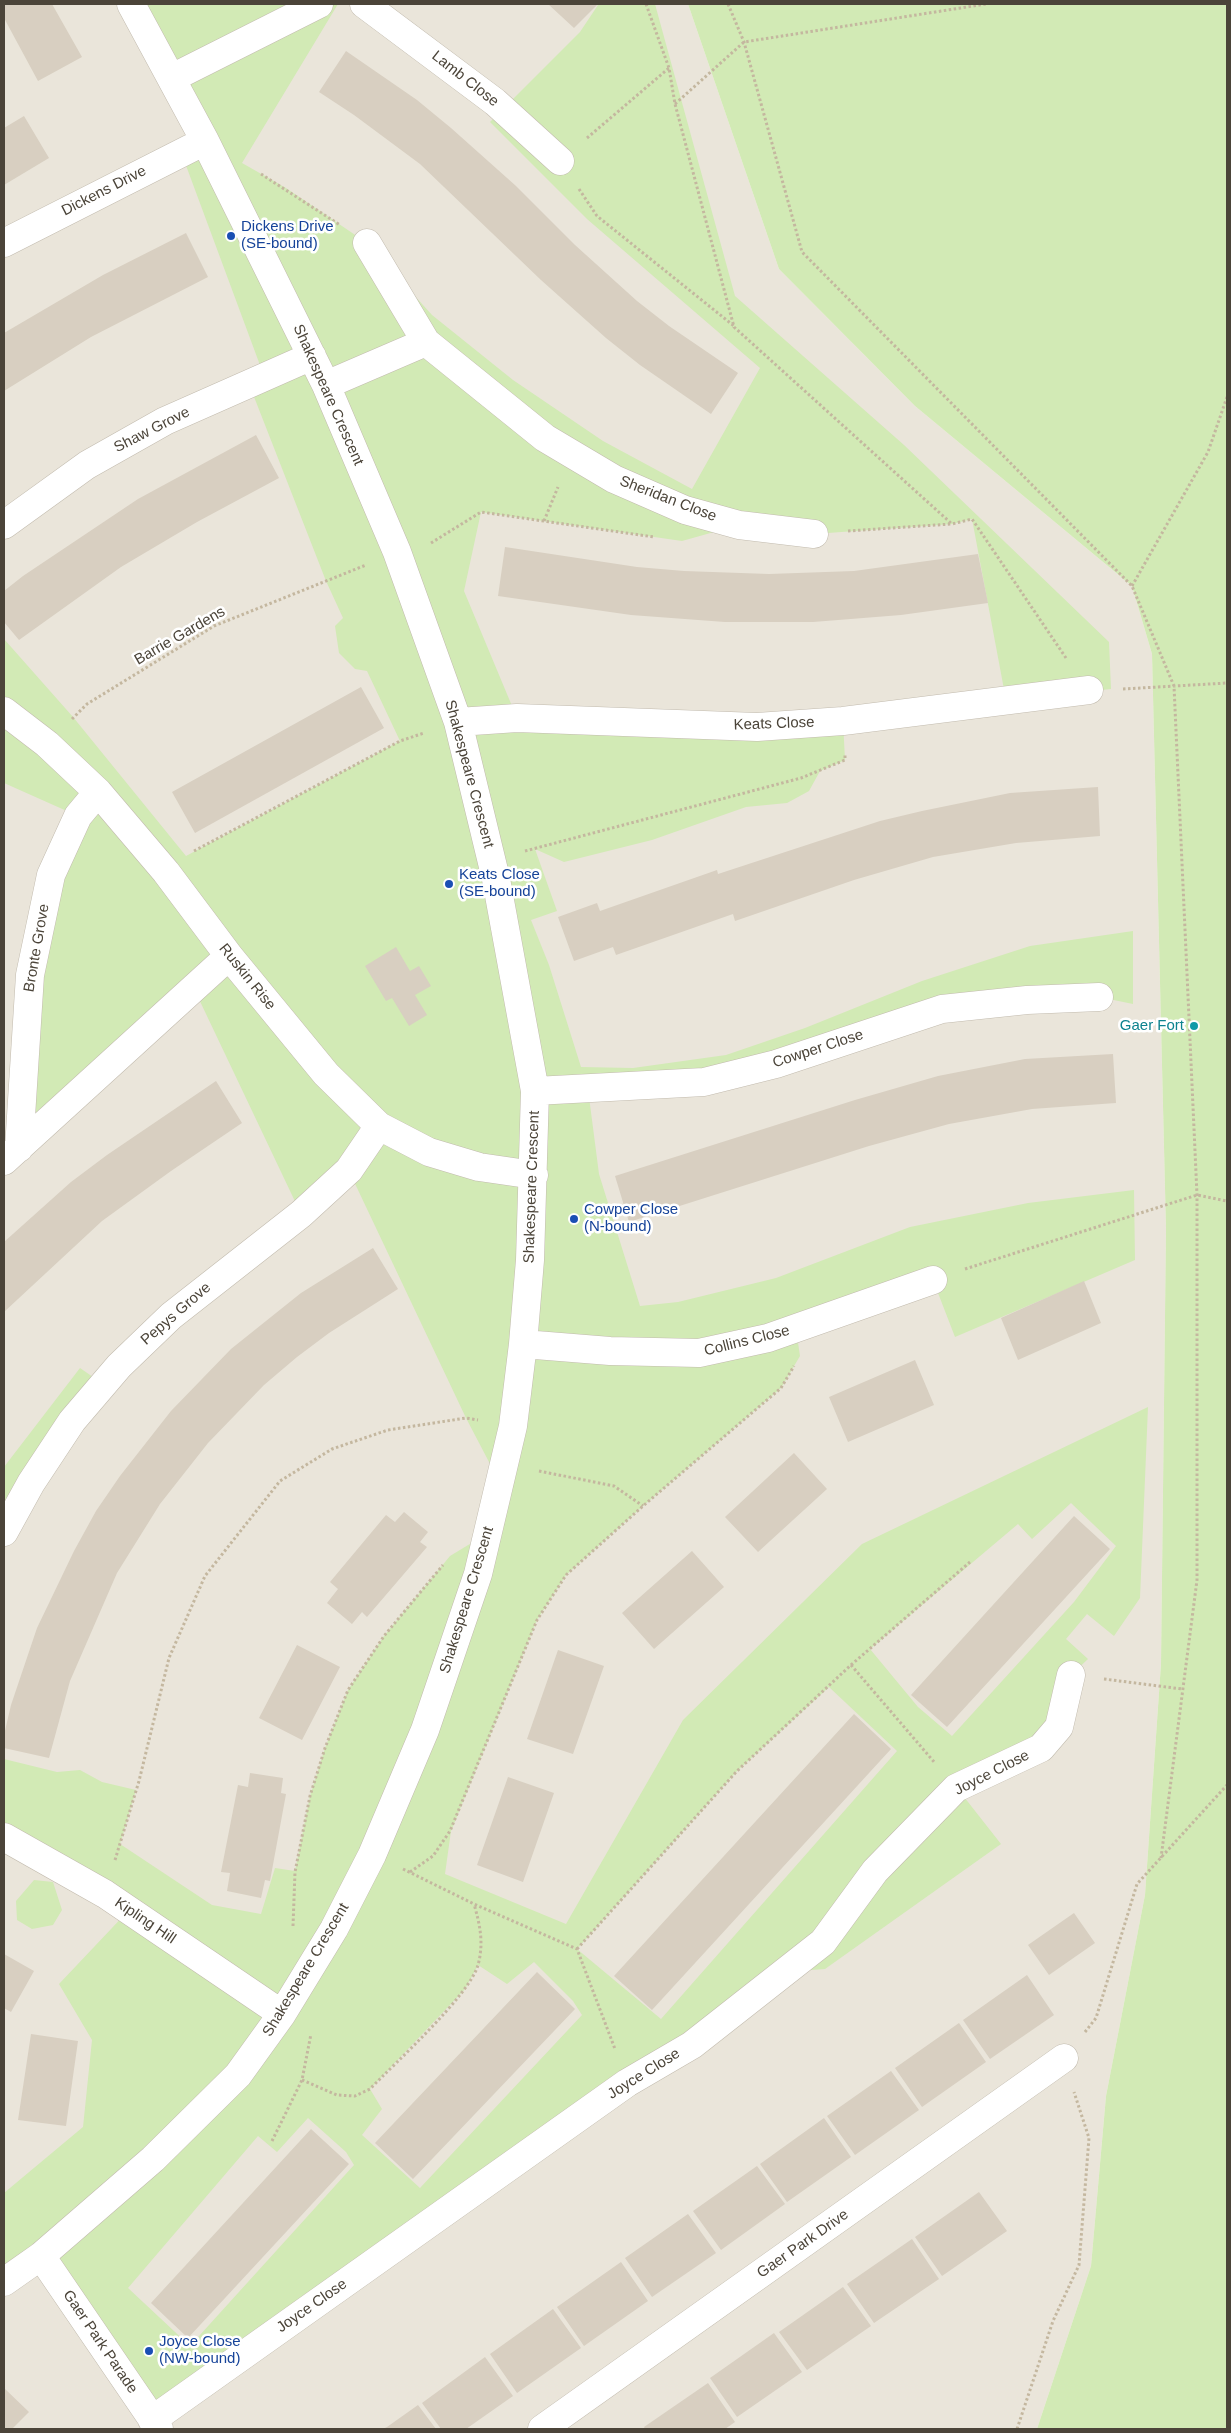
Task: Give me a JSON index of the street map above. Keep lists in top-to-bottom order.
{
  "streets": {
    "street": [
      "Lamb Close",
      "Dickens Drive",
      "Shakespeare Crescent",
      "Shaw Grove",
      "Sheridan Close",
      "Keats Close",
      "Bronte Grove",
      "Ruskin Rise",
      "Cowper Close",
      "Pepys Grove",
      "Collins Close",
      "Joyce Close",
      "Kipling Hill",
      "Gaer Park Drive",
      "Gaer Park Parade"
    ],
    "path": ["Barrie Gardens"]
  },
  "crossings": [
    ["Dickens Drive", "Shakespeare Crescent"],
    ["Shakespeare Crescent", "Shaw Grove"],
    ["Shakespeare Crescent", "Barrie Gardens"],
    ["Shakespeare Crescent", "Keats Close"],
    ["Shakespeare Crescent", "Ruskin Rise"],
    ["Shakespeare Crescent", "Cowper Close"],
    ["Shakespeare Crescent", "Collins Close"],
    ["Shakespeare Crescent", "Kipling Hill"],
    ["Shakespeare Crescent", "Gaer Park Parade"],
    ["Barrie Gardens", "Ruskin Rise"],
    ["Bronte Grove", "Ruskin Rise"],
    ["Ruskin Rise", "Pepys Grove"],
    ["Joyce Close", "Gaer Park Parade"]
  ],
  "places": [
    "Dickens Drive (SE-bound)",
    "Keats Close (SE-bound)",
    "Gaer Fort",
    "Cowper Close (N-bound)",
    "Joyce Close (NW-bound)"
  ]
}
